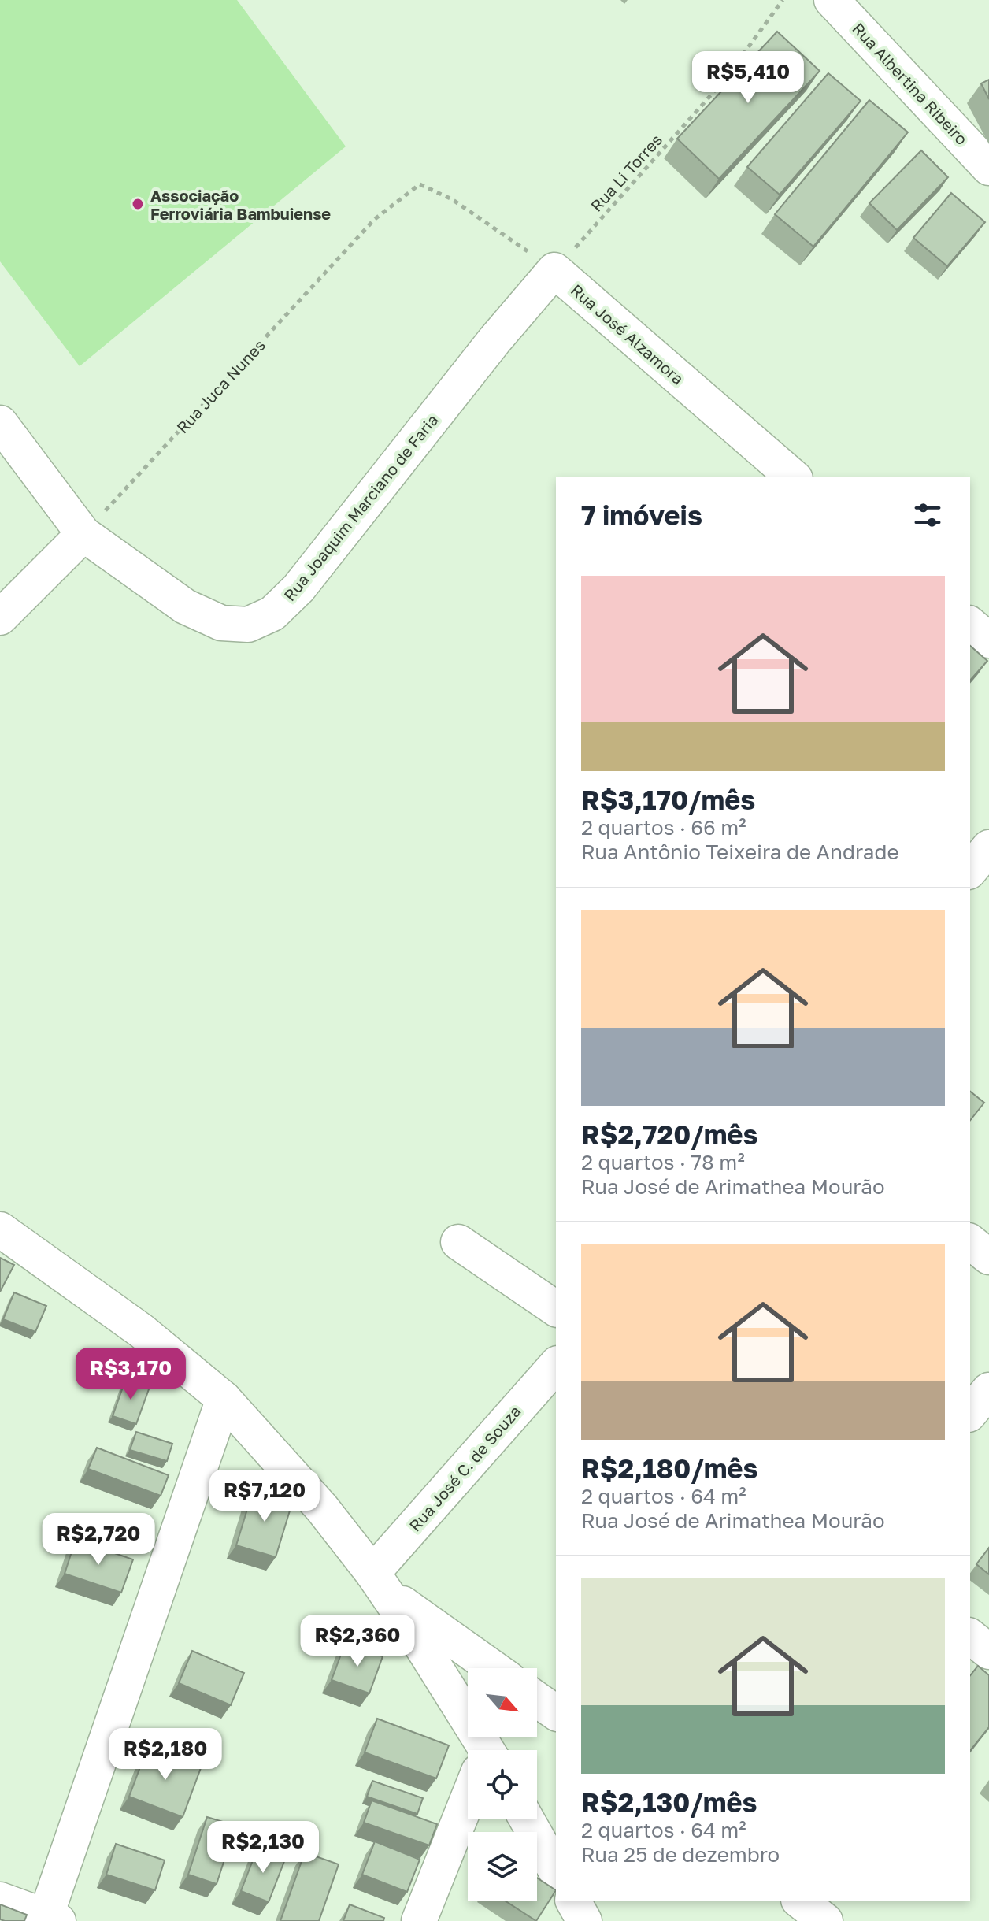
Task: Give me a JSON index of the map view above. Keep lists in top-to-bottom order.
{
  "streets": {
    "street": [
      "Rua Albertina Ribeiro",
      "Rua José Alzamora",
      "Rua Joaquim Marciano de Faria",
      "Rua José C. de Souza"
    ],
    "path": ["Rua Li Torres", "Rua Juca Nunes"]
  },
  "crossings": [
    ["Rua Li Torres", "Rua José Alzamora"],
    ["Rua Li Torres", "Rua Juca Nunes"],
    ["Rua Li Torres", "Rua Joaquim Marciano de Faria"],
    ["Rua José Alzamora", "Rua Juca Nunes"],
    ["Rua José Alzamora", "Rua Joaquim Marciano de Faria"],
    ["Rua Juca Nunes", "Rua Joaquim Marciano de Faria"]
  ],
  "places": ["Associação Ferroviária Bambuiense"],
  "north": "bottom right",
  "page": {
    "price": [
      "R$5,410",
      "R$3,170",
      "R$7,120",
      "R$2,720",
      "R$2,360",
      "R$2,180",
      "R$2,130"
    ],
    "heading": "7 imóveis",
    "list": [
      {
        "name": "R$3,170/mês",
        "note": "2 quartos · 66 m² · Rua Antônio Teixeira de Andrade"
      },
      {
        "name": "R$2,720/mês",
        "note": "2 quartos · 78 m² · Rua José de Arimathea Mourão"
      },
      {
        "name": "R$2,180/mês",
        "note": "2 quartos · 64 m² · Rua José de Arimathea Mourão"
      },
      {
        "name": "R$2,130/mês",
        "note": "2 quartos · 64 m² · Rua 25 de dezembro"
      }
    ]
  }
}
